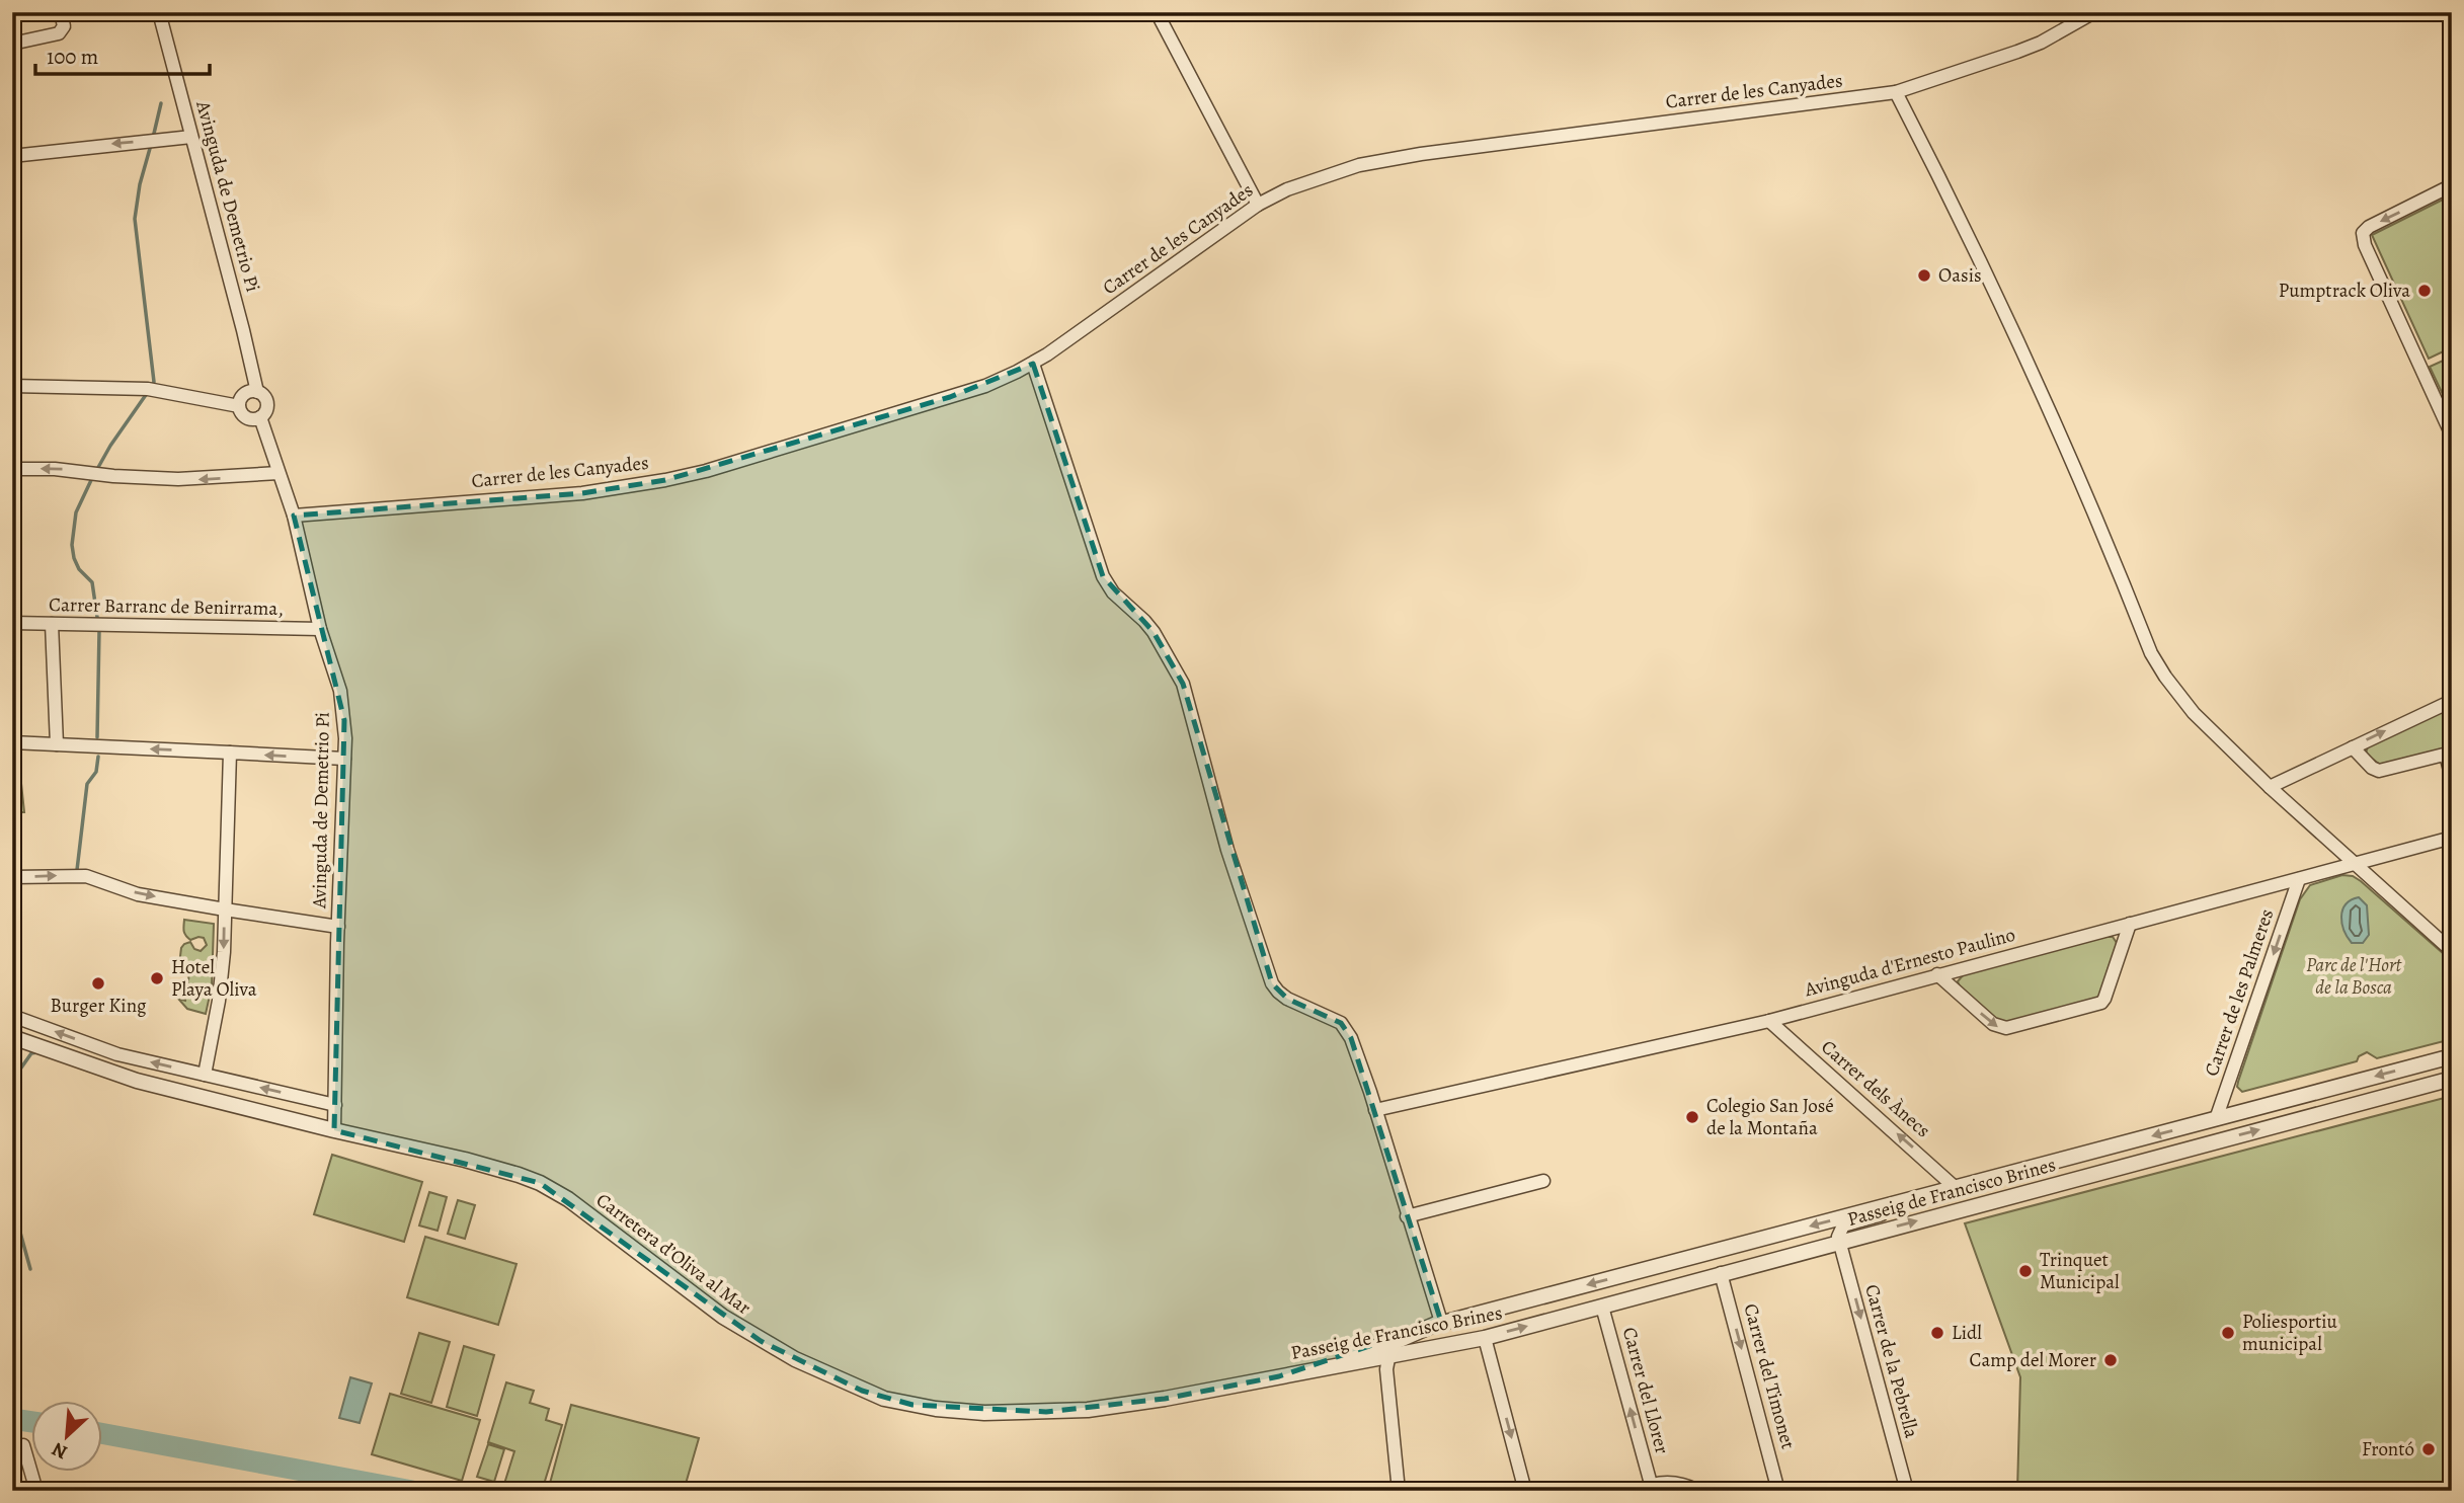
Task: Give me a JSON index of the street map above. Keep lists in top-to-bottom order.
{
  "streets": {
    "street": [
      "Carrer de les Canyades",
      "Avinguda de Demetrio Pi",
      "Carrer Barranc de Benirrama,",
      "Avinguda d'Ernesto Paulino",
      "Carrer de les Palmeres",
      "Carrer dels Ànecs",
      "Passeig de Francisco Brines",
      "Carretera d’Oliva al Mar",
      "Carrer de la Pebrella",
      "Carrer del Timonet",
      "Carrer del Llorer"
    ]
  },
  "crossings": [
    ["Carrer de les Canyades", "Avinguda de Demetrio Pi"],
    ["Avinguda de Demetrio Pi", "Carrer Barranc de Benirrama,"],
    ["Avinguda de Demetrio Pi", "Carretera d’Oliva al Mar"],
    ["Avinguda d'Ernesto Paulino", "Carrer de les Palmeres"],
    ["Avinguda d'Ernesto Paulino", "Carrer dels Ànecs"],
    ["Carrer de les Palmeres", "Passeig de Francisco Brines"],
    ["Carrer dels Ànecs", "Passeig de Francisco Brines"],
    ["Passeig de Francisco Brines", "Carretera d’Oliva al Mar"],
    ["Passeig de Francisco Brines", "Carrer de la Pebrella"],
    ["Passeig de Francisco Brines", "Carrer del Timonet"],
    ["Passeig de Francisco Brines", "Carrer del Llorer"]
  ],
  "one_way": [
    "Carrer de les Palmeres",
    "Carrer dels Ànecs",
    "Carrer de la Pebrella",
    "Carrer del Timonet",
    "Carrer del Llorer"
  ],
  "parks": ["Parc de l'Hort de la Bosca"],
  "places": [
    "Oasis",
    "Pumptrack Oliva",
    "Hotel Playa Oliva",
    "Burger King",
    "Colegio San José de la Montaña",
    "Trinquet Municipal",
    "Lidl",
    "Poliesportiu municipal",
    "Camp del Morer",
    "Frontó"
  ],
  "scale_bar": "100 m",
  "north": "bottom left"
}
